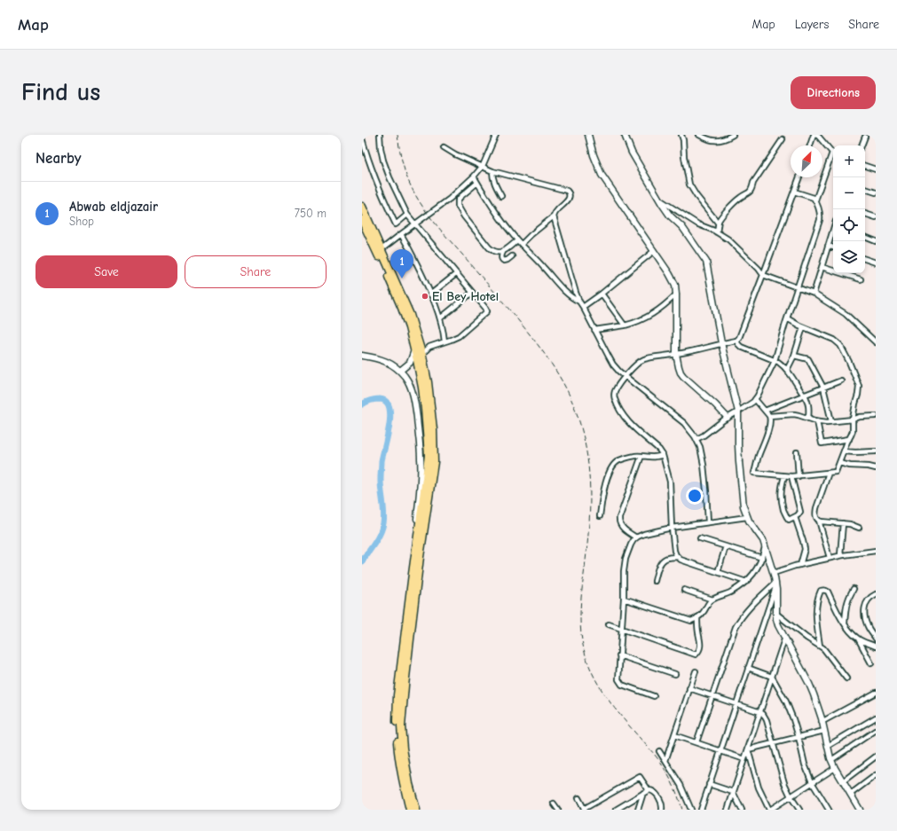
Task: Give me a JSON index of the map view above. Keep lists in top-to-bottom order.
{
  "places": ["El Bey Hotel"],
  "north": "top right",
  "page": {
    "header": "Map",
    "nav": ["Map", "Layers", "Share"],
    "buttons": [
      "Directions",
      ["Save", "Share"]
    ],
    "title": "Find us",
    "heading": "Nearby",
    "map_buttons": ["+", "−"],
    "list": [
      {
        "mark": "1",
        "name": "Abwab eldjazair",
        "note": "Shop",
        "value": "750 m"
      }
    ],
    "pins": "1"
  }
}
